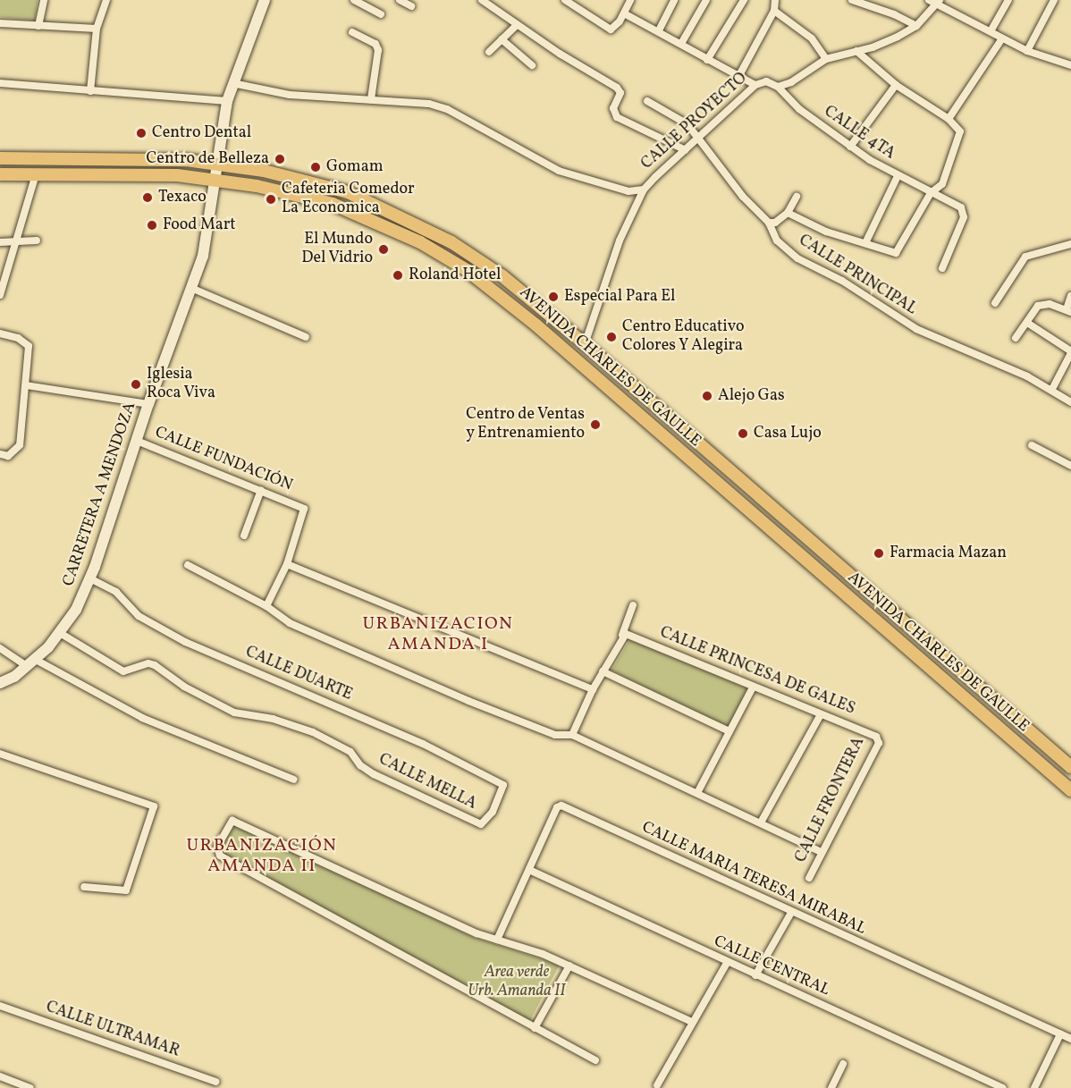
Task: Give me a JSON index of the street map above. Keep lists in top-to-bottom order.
{
  "streets": {
    "main road": ["AVENIDA CHARLES DE GAULLE"],
    "street": [
      "CALLE PROYECTO",
      "CALLE 4TA",
      "CALLE PRINCIPAL",
      "CALLE FUNDACIÓN",
      "CARRETERA A MENDOZA",
      "CALLE PRINCESA DE GALES",
      "CALLE DUARTE",
      "CALLE MELLA",
      "CALLE FRONTERA",
      "CALLE MARIA TERESA MIRABAL",
      "CALLE CENTRAL",
      "CALLE ULTRAMAR"
    ]
  },
  "crossings": [
    ["CALLE PROYECTO", "CALLE 4TA"],
    ["CALLE PROYECTO", "CALLE PRINCIPAL"],
    ["CALLE PROYECTO", "AVENIDA CHARLES DE GAULLE"],
    ["AVENIDA CHARLES DE GAULLE", "CARRETERA A MENDOZA"],
    ["CALLE FUNDACIÓN", "CARRETERA A MENDOZA"],
    ["CARRETERA A MENDOZA", "CALLE DUARTE"],
    ["CARRETERA A MENDOZA", "CALLE MELLA"],
    ["CALLE PRINCESA DE GALES", "CALLE FRONTERA"],
    ["CALLE DUARTE", "CALLE MELLA"],
    ["CALLE MARIA TERESA MIRABAL", "CALLE CENTRAL"]
  ],
  "districts": ["URBANIZACION AMANDA I", "URBANIZACIÓN AMANDA II"],
  "parks": ["Area verde Urb. Amanda II"],
  "places": [
    "Centro Dental",
    "Centro de Belleza",
    "Gomam",
    "Texaco",
    "Cafeteria Comedor La Economica",
    "Food Mart",
    "El Mundo Del Vidrio",
    "Roland Hotel",
    "Especial Para El",
    "Centro Educativo Colores Y Alegira",
    "Iglesia Roca Viva",
    "Alejo Gas",
    "Centro de Ventas y Entrenamiento",
    "Casa Lujo",
    "Farmacia Mazan"
  ]
}
